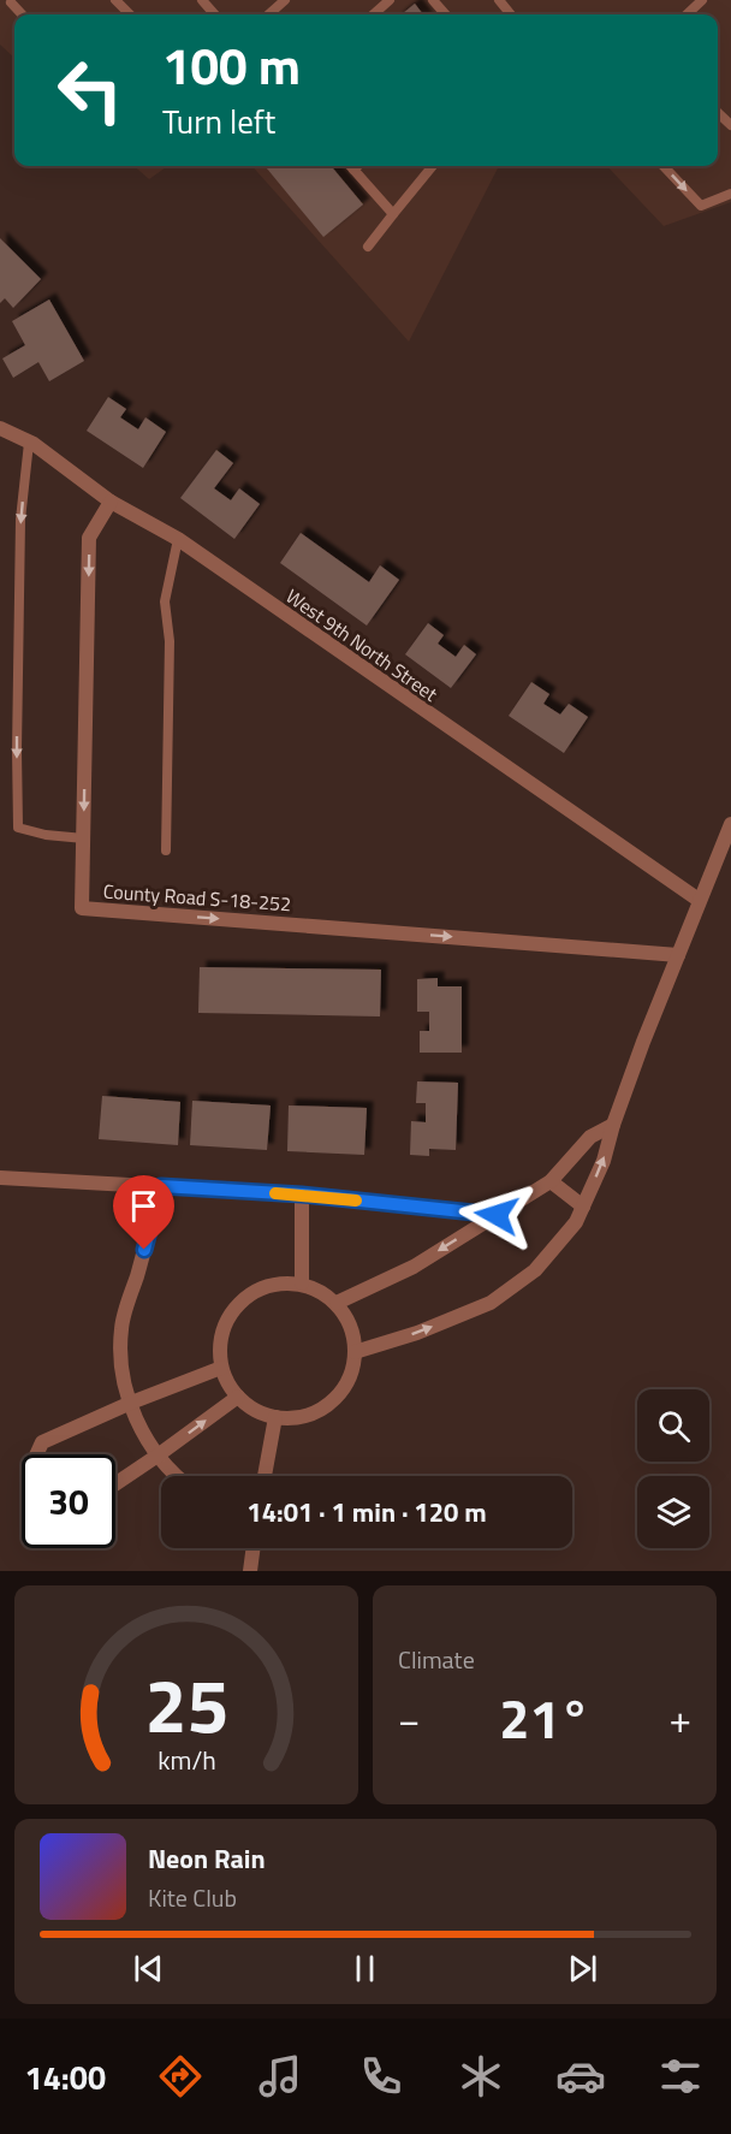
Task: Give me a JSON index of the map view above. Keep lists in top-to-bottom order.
{
  "streets": {
    "street": ["West 9th North Street", "County Road S-18-252"]
  },
  "crossings": [
    ["West 9th North Street", "County Road S-18-252"]
  ],
  "page": {
    "turn": ["100 m", "Turn left"],
    "limit": "30",
    "trip": "14:01 · 1 min · 120 m",
    "tile": "Climate",
    "heat": ["−", "21°", "+"],
    "song": ["Neon Rain", "Kite Club"],
    "tabs": "14:00",
    "gauge": ["25", "km/h"]
  }
}
